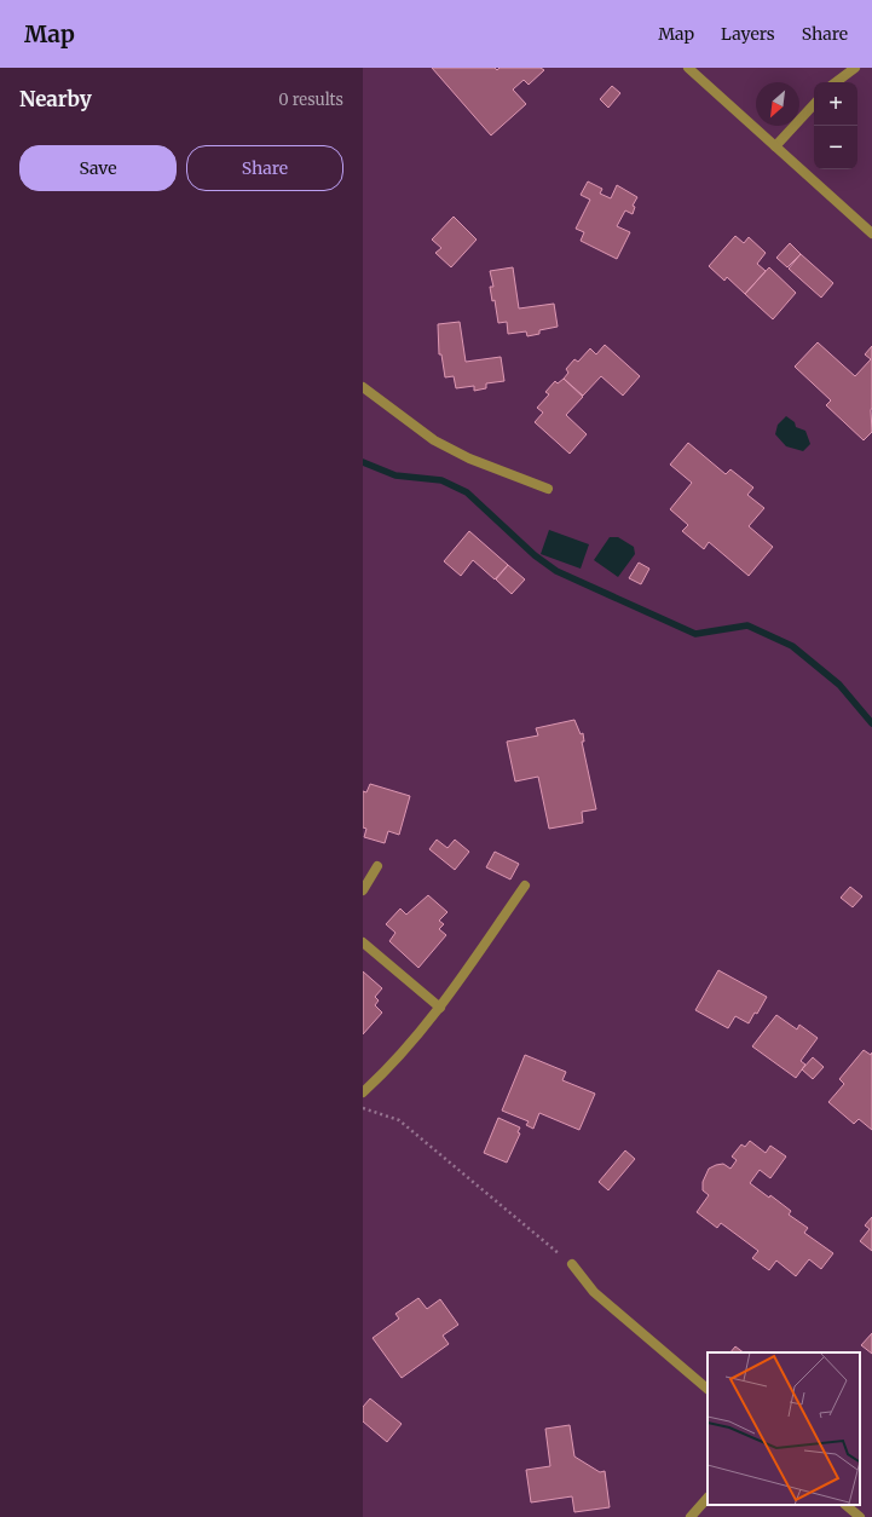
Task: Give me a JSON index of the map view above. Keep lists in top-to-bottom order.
{
  "north": "bottom left",
  "page": {
    "header": "Map",
    "nav": ["Map", "Layers", "Share"],
    "heading": ["Nearby", "0 results"],
    "map_buttons": ["+", "−"],
    "buttons": ["Save", "Share"]
  }
}
